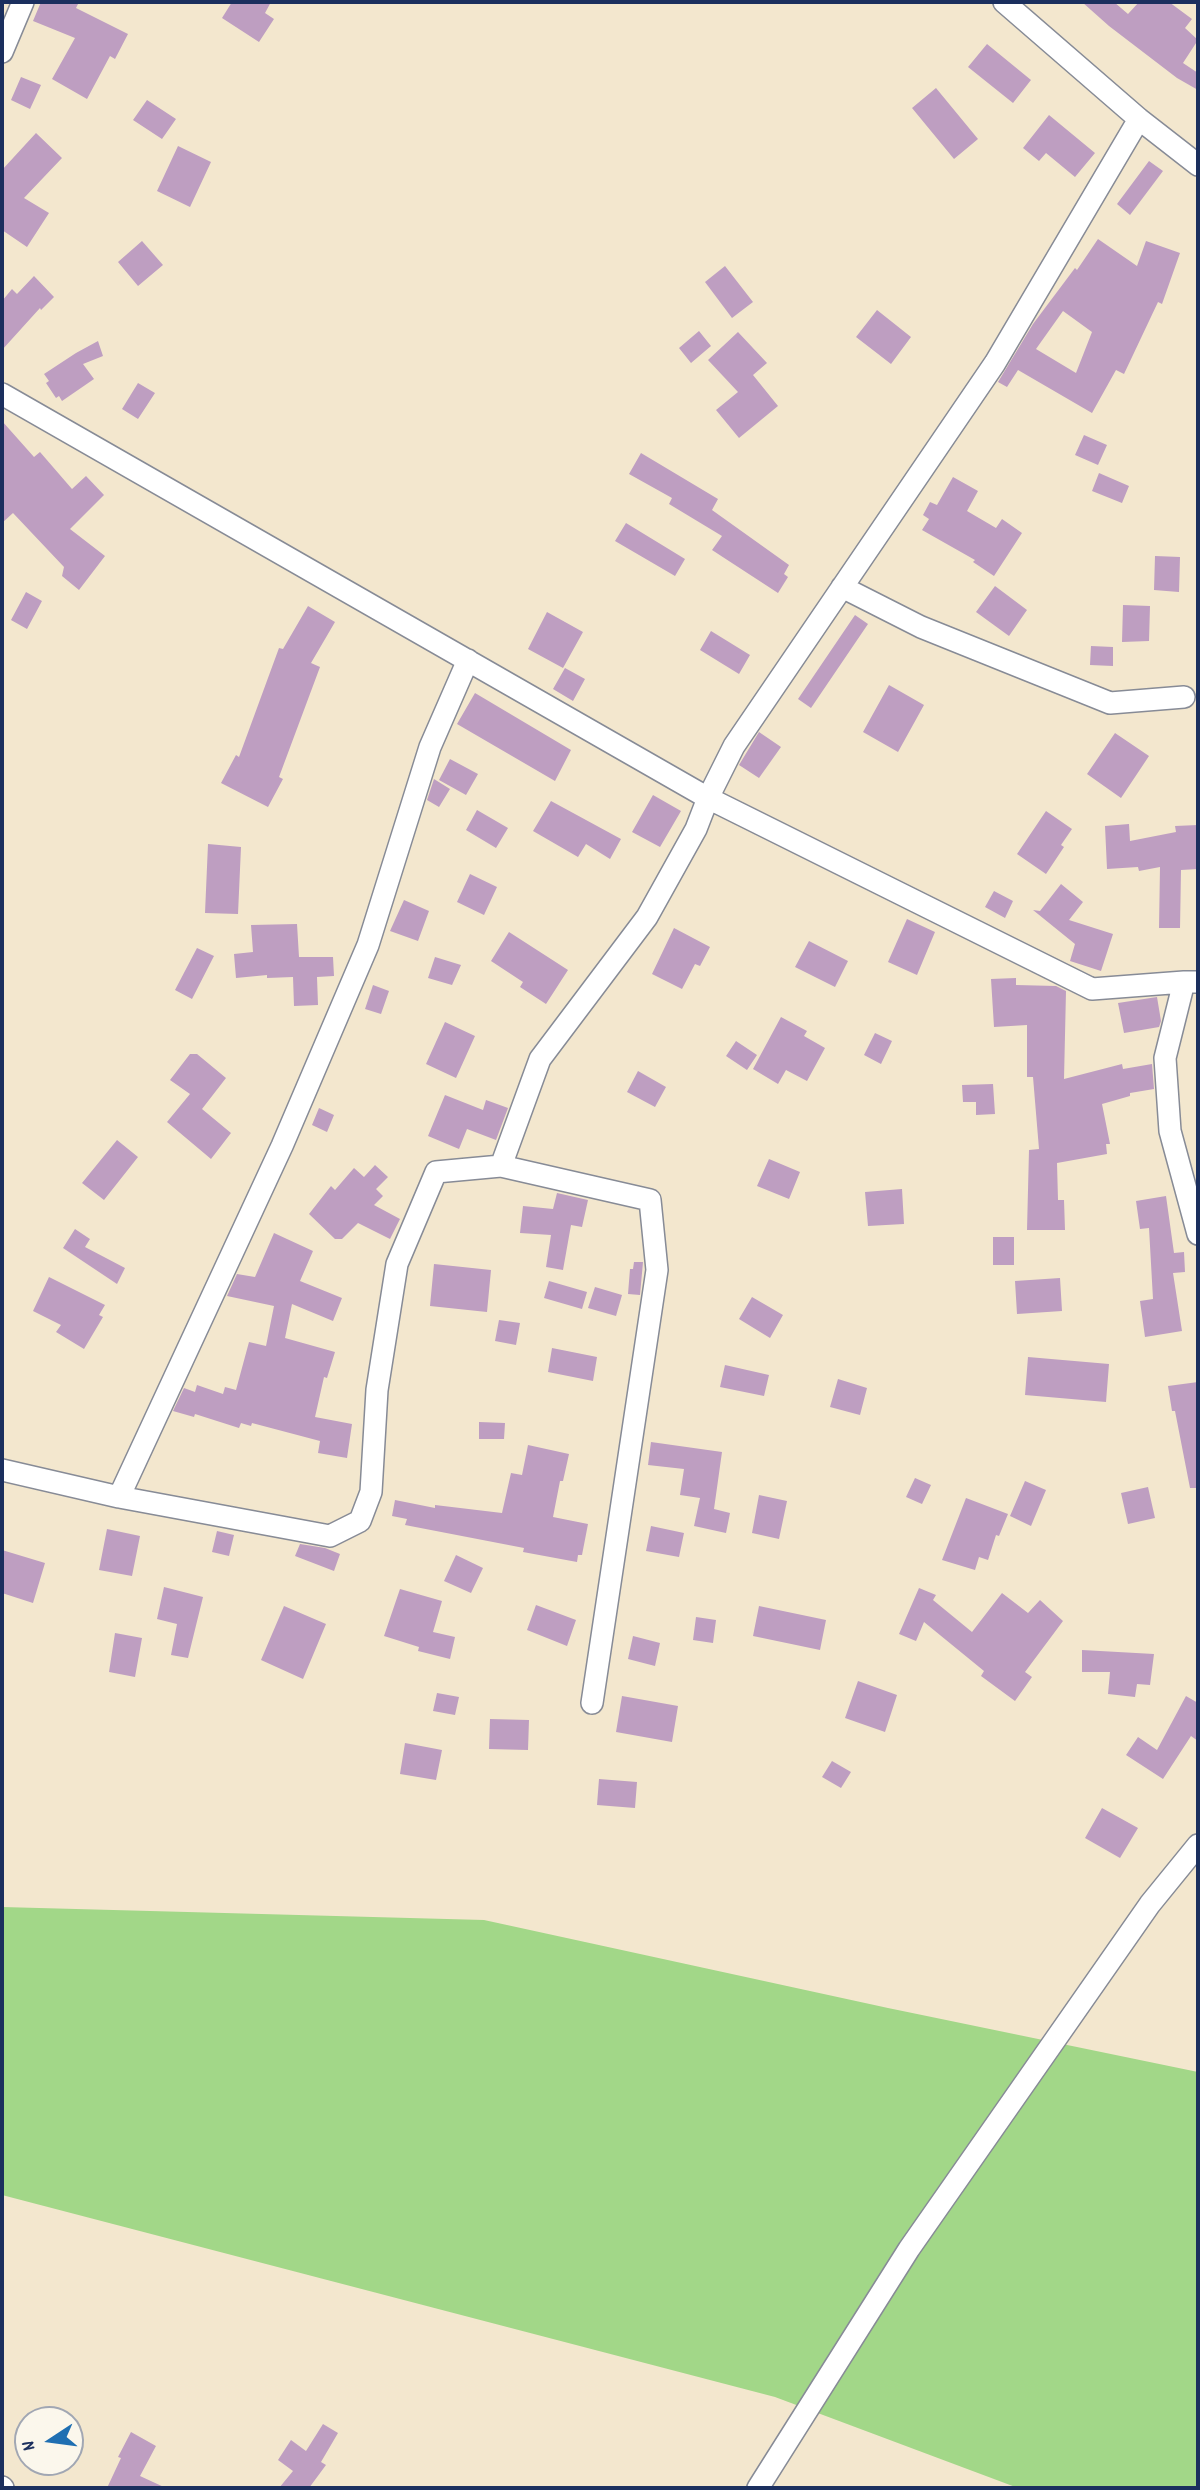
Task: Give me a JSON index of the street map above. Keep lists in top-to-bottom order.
{
  "north": "left"
}
